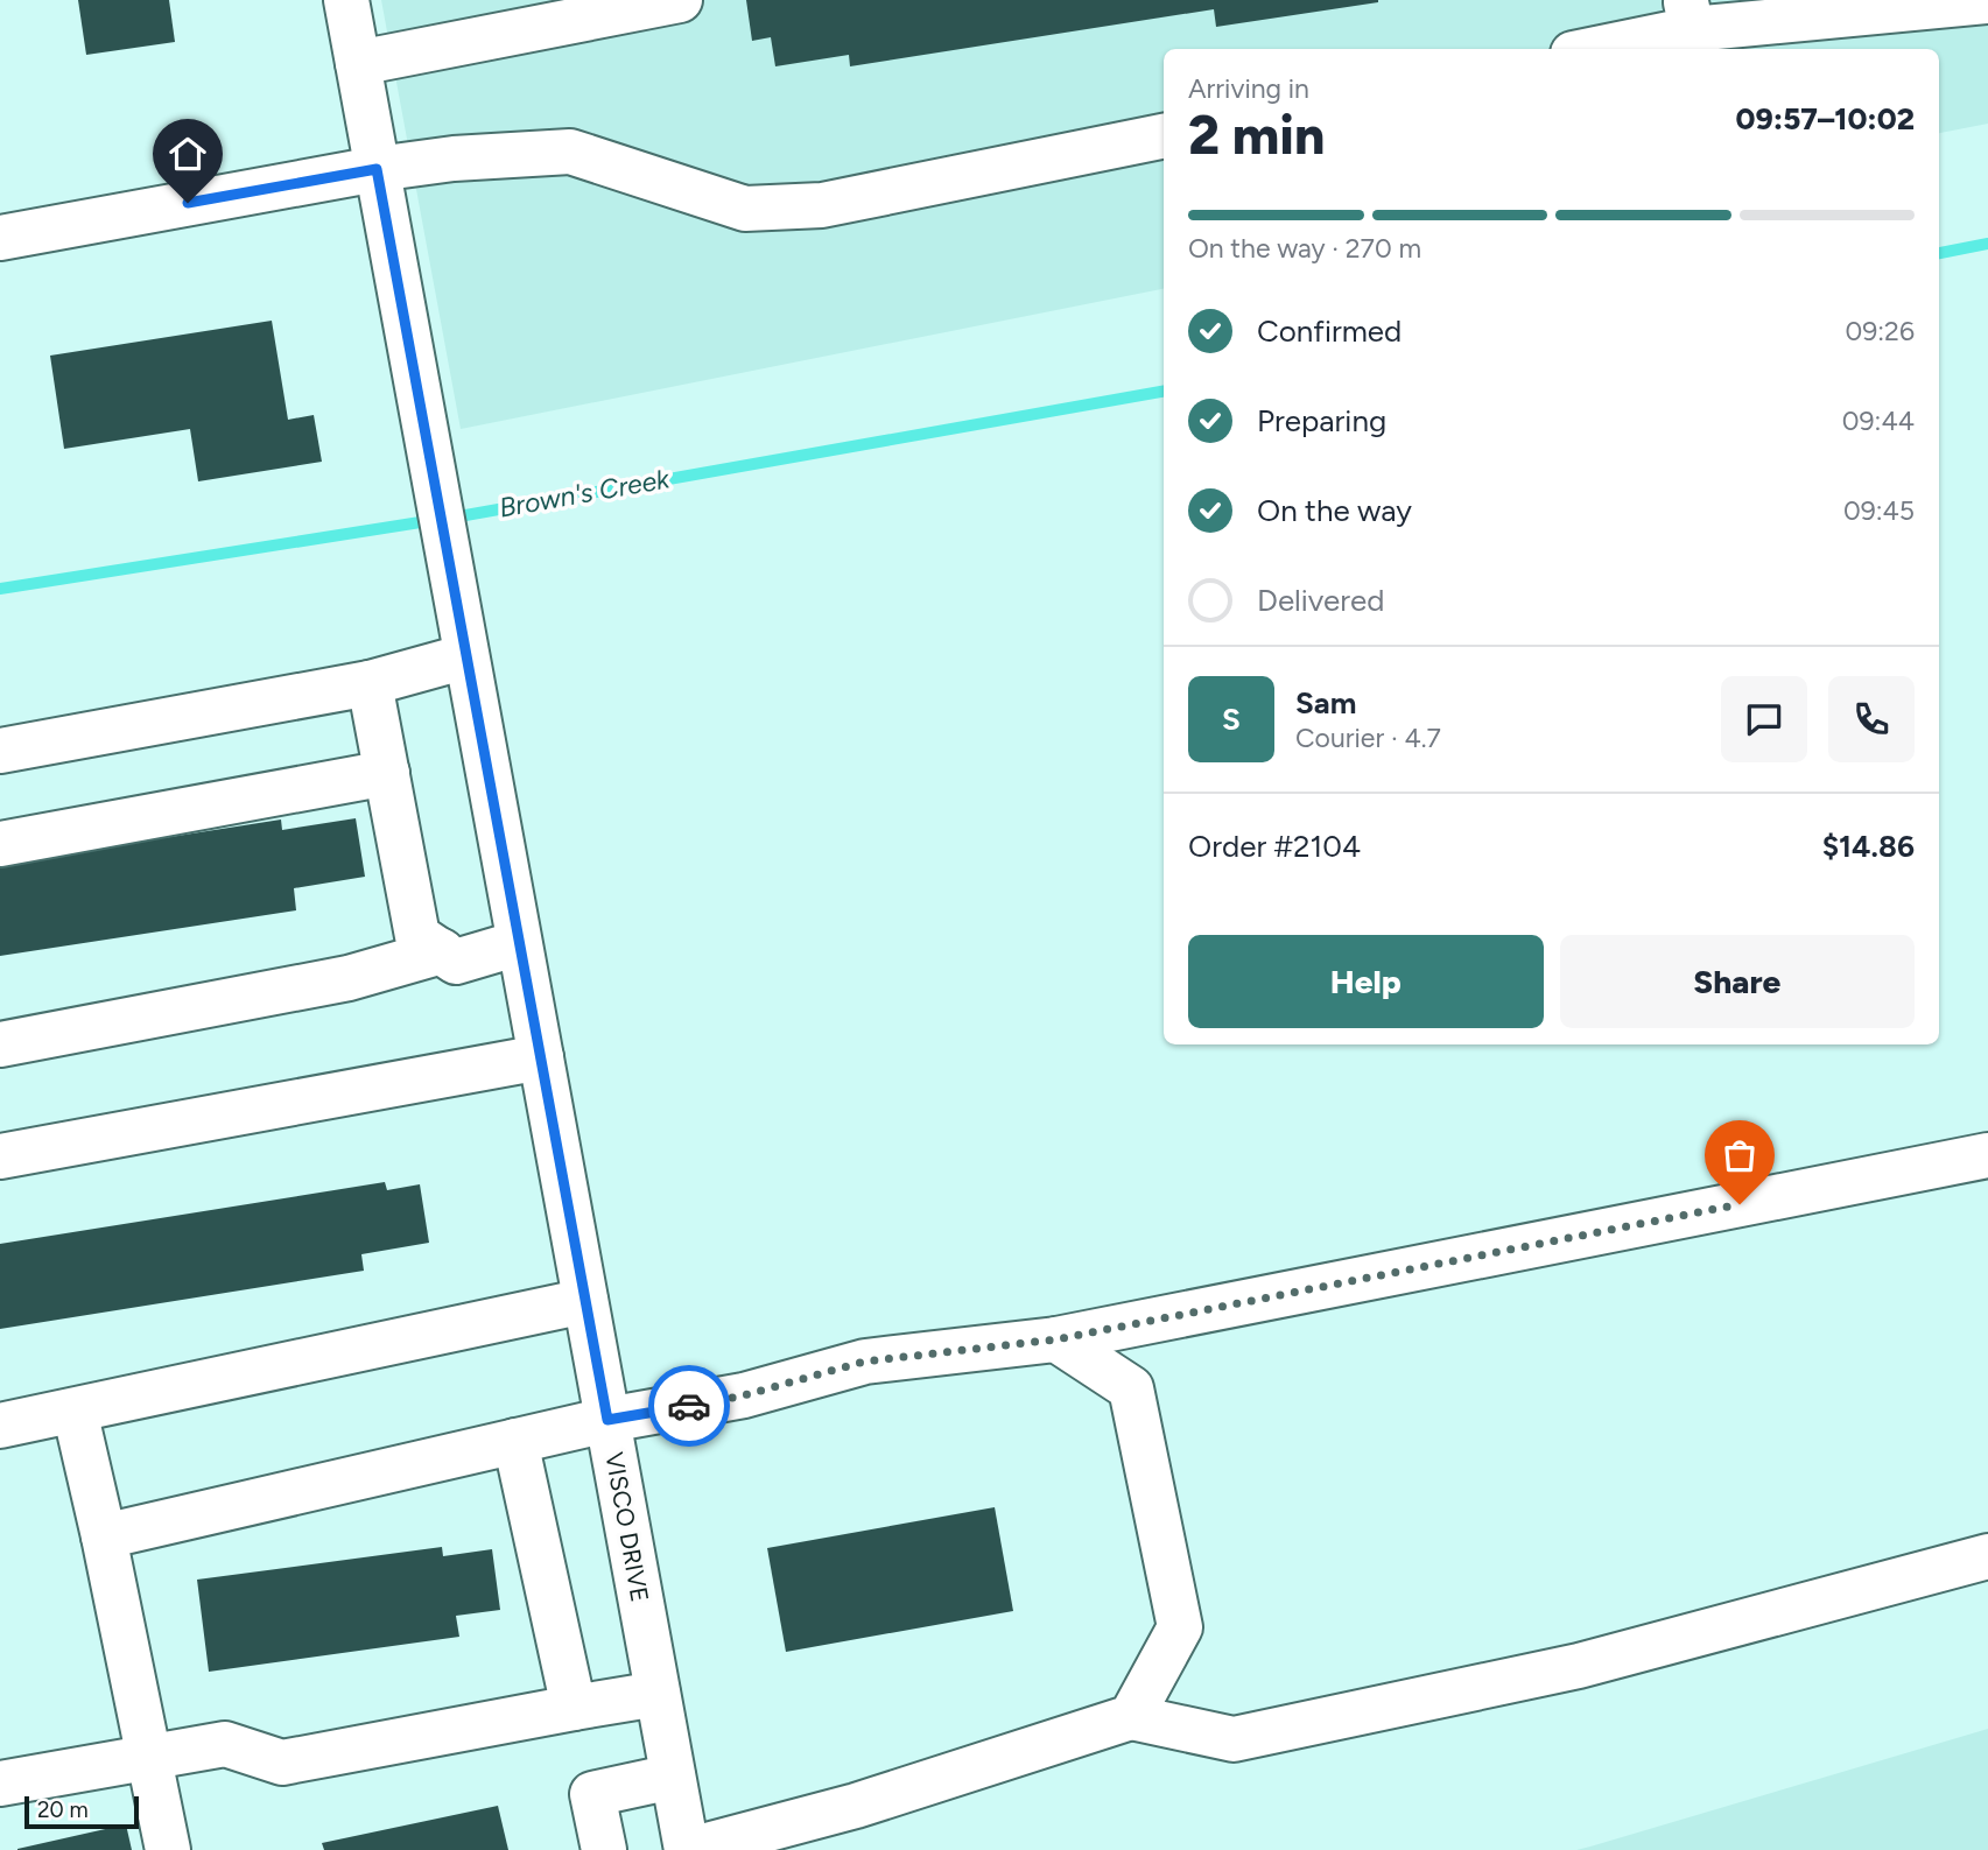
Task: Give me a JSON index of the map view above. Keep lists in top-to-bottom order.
{
  "streets": {
    "street": ["VISCO DRIVE"]
  },
  "water": ["Brown's Creek"],
  "scale_bar": "20 m",
  "page": {
    "heading": ["2 min", "Arriving in", "09:57–10:02"],
    "panel": [
      "Sam",
      "Courier · 4.7",
      "Order #2104",
      "$14.86"
    ],
    "bar": "On the way · 270 m",
    "list": [
      ["Confirmed", "09:26"],
      ["Preparing", "09:44"],
      ["On the way", "09:45"],
      "Delivered"
    ],
    "round": "S",
    "buttons": ["Help", "Share"],
    "scale": "20 m"
  }
}
